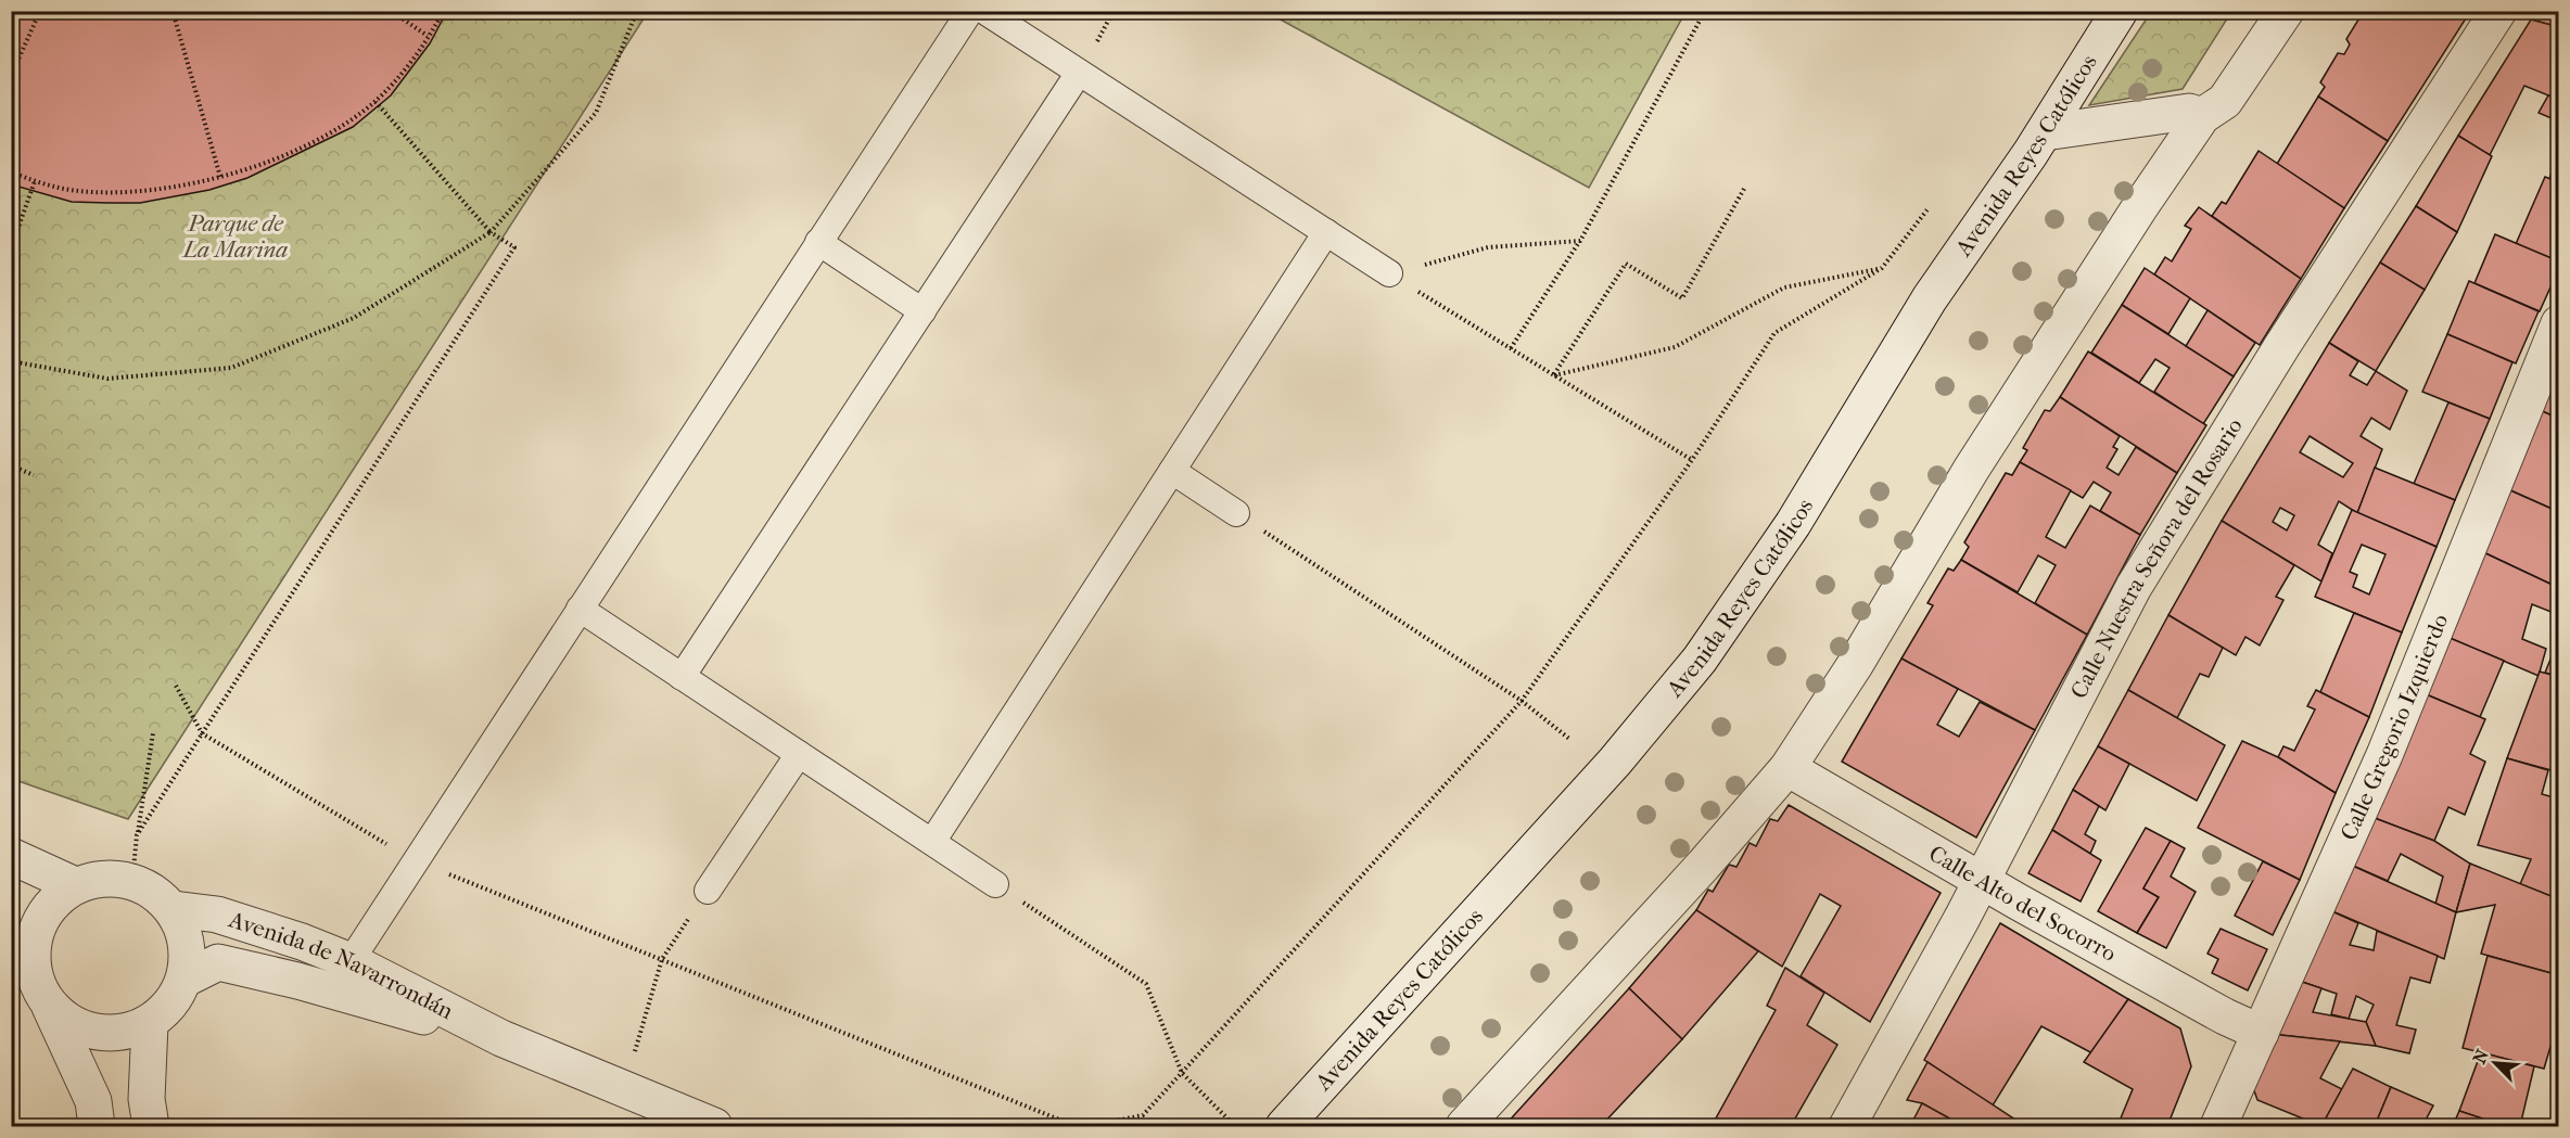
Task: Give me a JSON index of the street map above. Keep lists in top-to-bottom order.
{
  "streets": {
    "street": [
      "Avenida Reyes Católicos",
      "Calle Nuestra Señora del Rosario",
      "Calle Gregorio Izquierdo",
      "Calle Alto del Socorro",
      "Avenida de Navarrondán"
    ]
  },
  "crossings": [
    ["Calle Nuestra Señora del Rosario", "Calle Alto del Socorro"],
    ["Calle Gregorio Izquierdo", "Calle Alto del Socorro"]
  ],
  "parks": ["Parque de La Marina"],
  "north": "top left"
}
